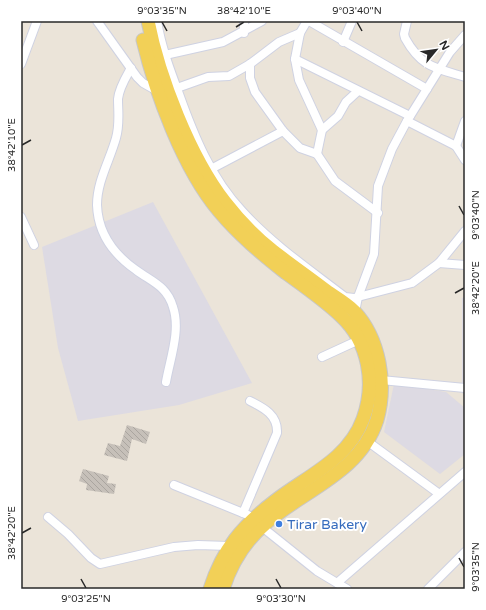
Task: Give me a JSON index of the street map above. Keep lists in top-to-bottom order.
{
  "places": ["Tirar Bakery"],
  "north": "top right",
  "coordinates": [
    "9°03'35\"N",
    "38°42'10\"E",
    "9°03'40\"N",
    "38°42'20\"E",
    "9°03'25\"N",
    "9°03'30\"N"
  ]
}
